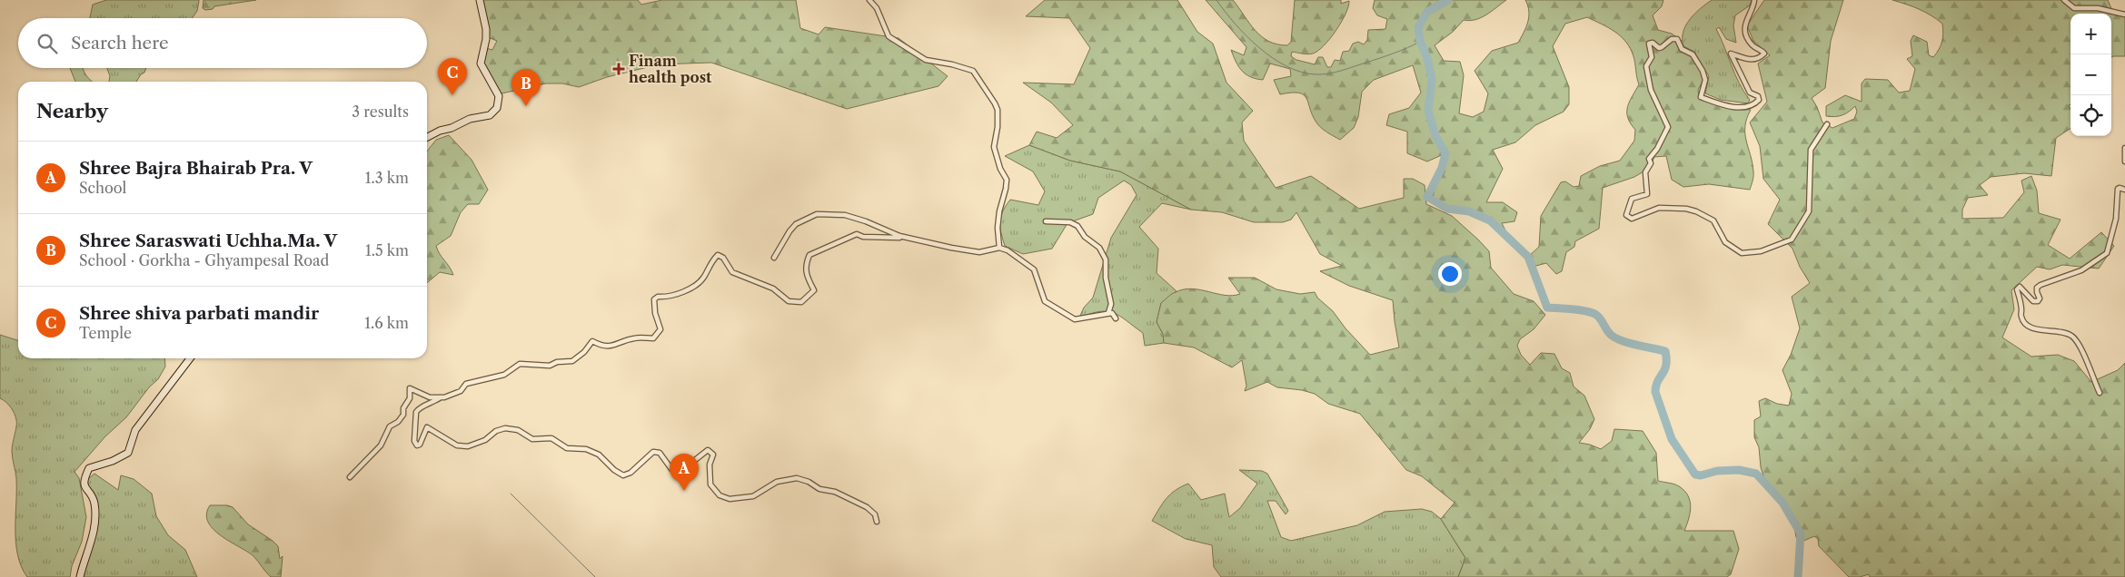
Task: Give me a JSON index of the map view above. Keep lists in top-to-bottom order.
{
  "places": {
    "health": ["Finam health post"]
  },
  "page": {
    "map_buttons": ["+", "−"],
    "search": "Search here",
    "pins": ["C", "B", "A"],
    "heading": ["Nearby", "3 results"],
    "list": [
      {
        "mark": "A",
        "name": "Shree Bajra Bhairab Pra. V",
        "note": "School",
        "value": "1.3 km"
      },
      {
        "mark": "B",
        "name": "Shree Saraswati Uchha.Ma. V",
        "note": "School · Gorkha - Ghyampesal Road",
        "value": "1.5 km"
      },
      {
        "mark": "C",
        "name": "Shree shiva parbati mandir",
        "note": "Temple",
        "value": "1.6 km"
      }
    ]
  }
}
